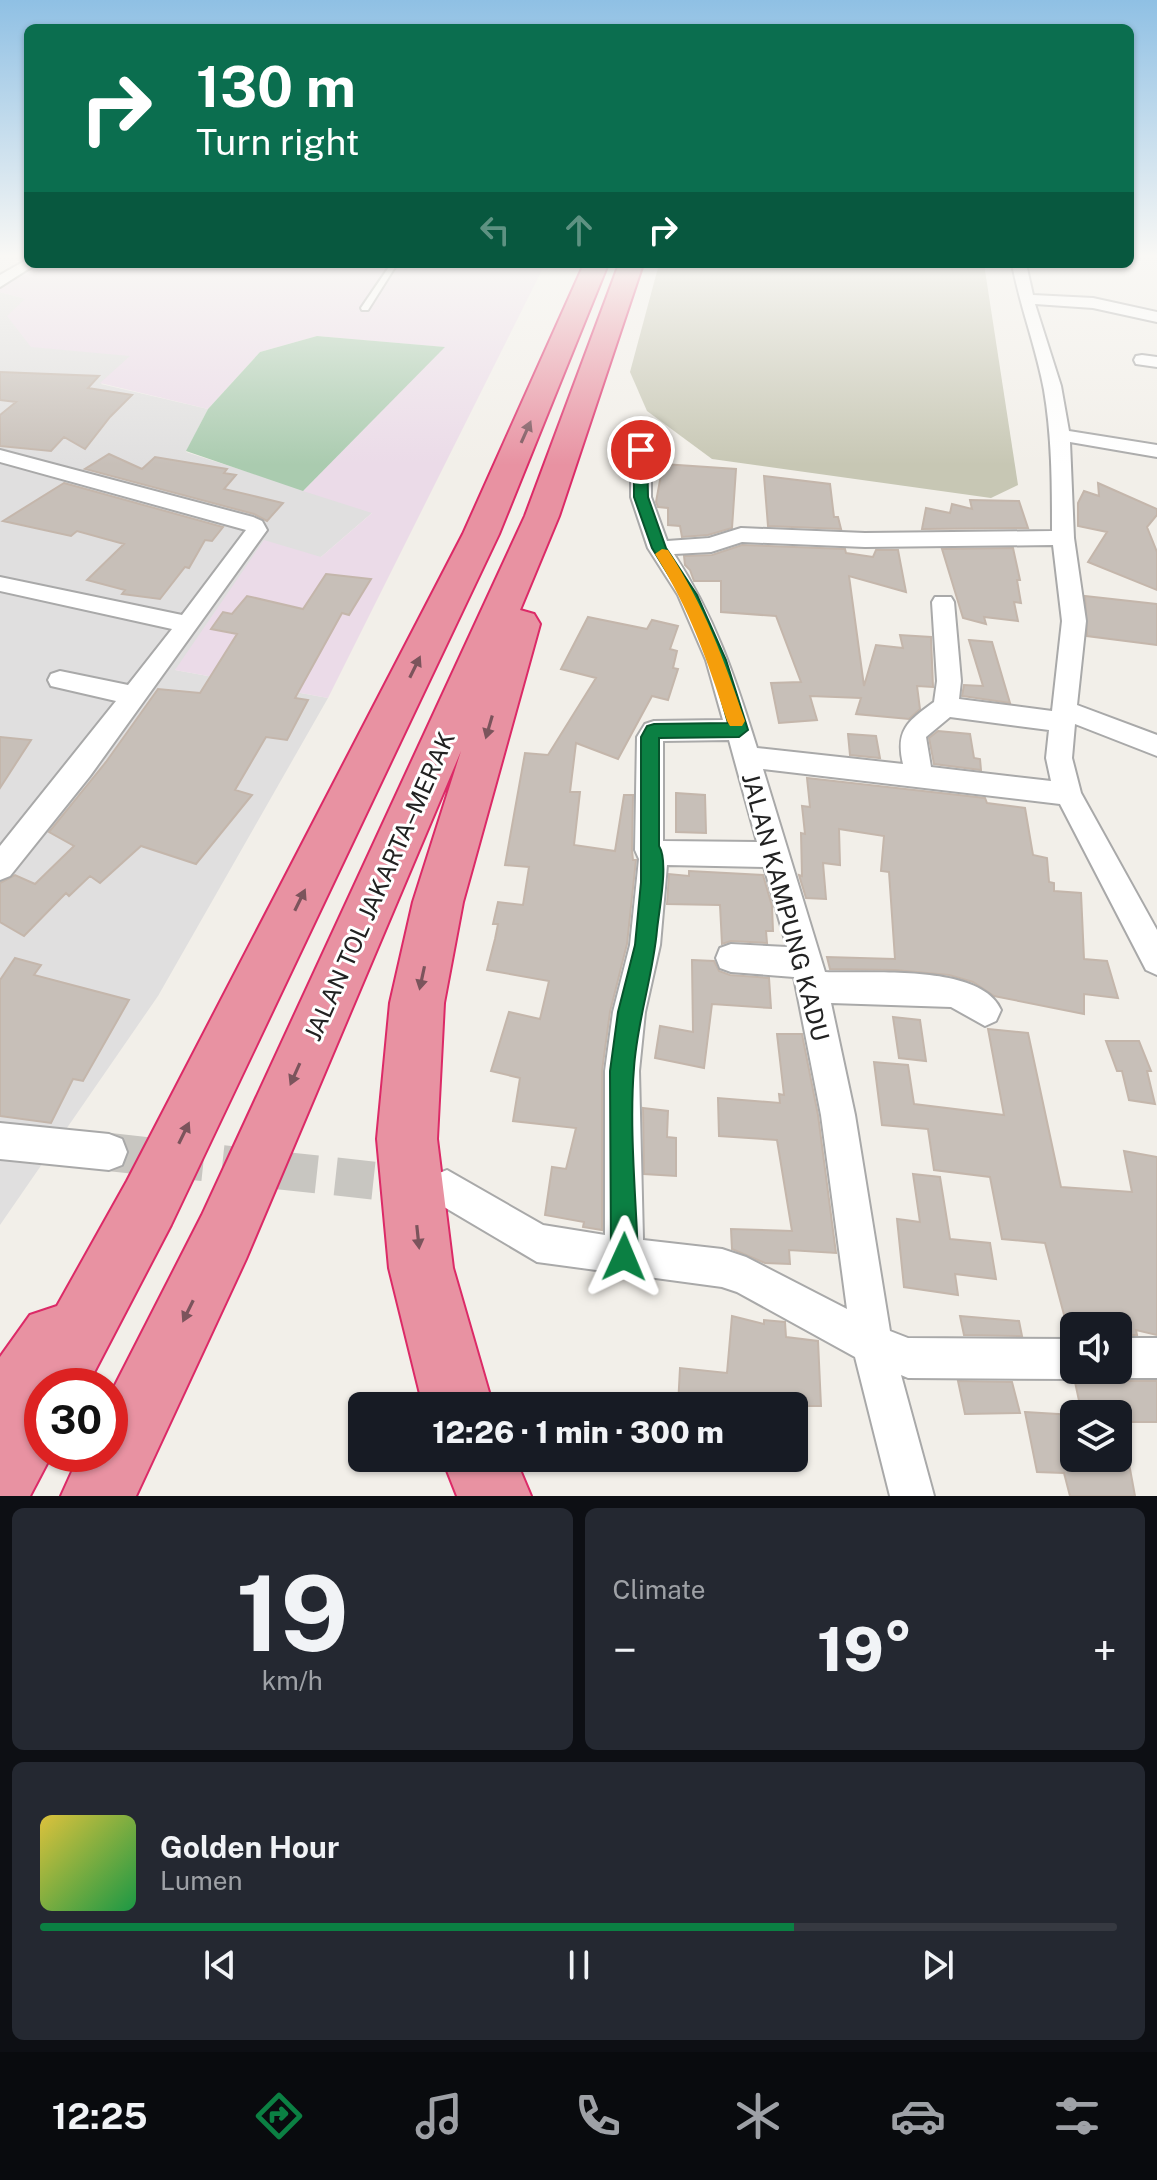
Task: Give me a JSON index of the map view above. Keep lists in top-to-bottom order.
{
  "streets": {
    "highway": ["JALAN TOL JAKARTA–MERAK"],
    "street": ["JALAN KAMPUNG KADU"]
  },
  "page": {
    "turn": ["130 m", "Turn right"],
    "limit": "30",
    "trip": "12:26 · 1 min · 300 m",
    "tile": [
      ["19", "km/h"],
      "Climate"
    ],
    "heat": ["−", "19°", "+"],
    "song": ["Golden Hour", "Lumen"],
    "tabs": "12:25"
  }
}
